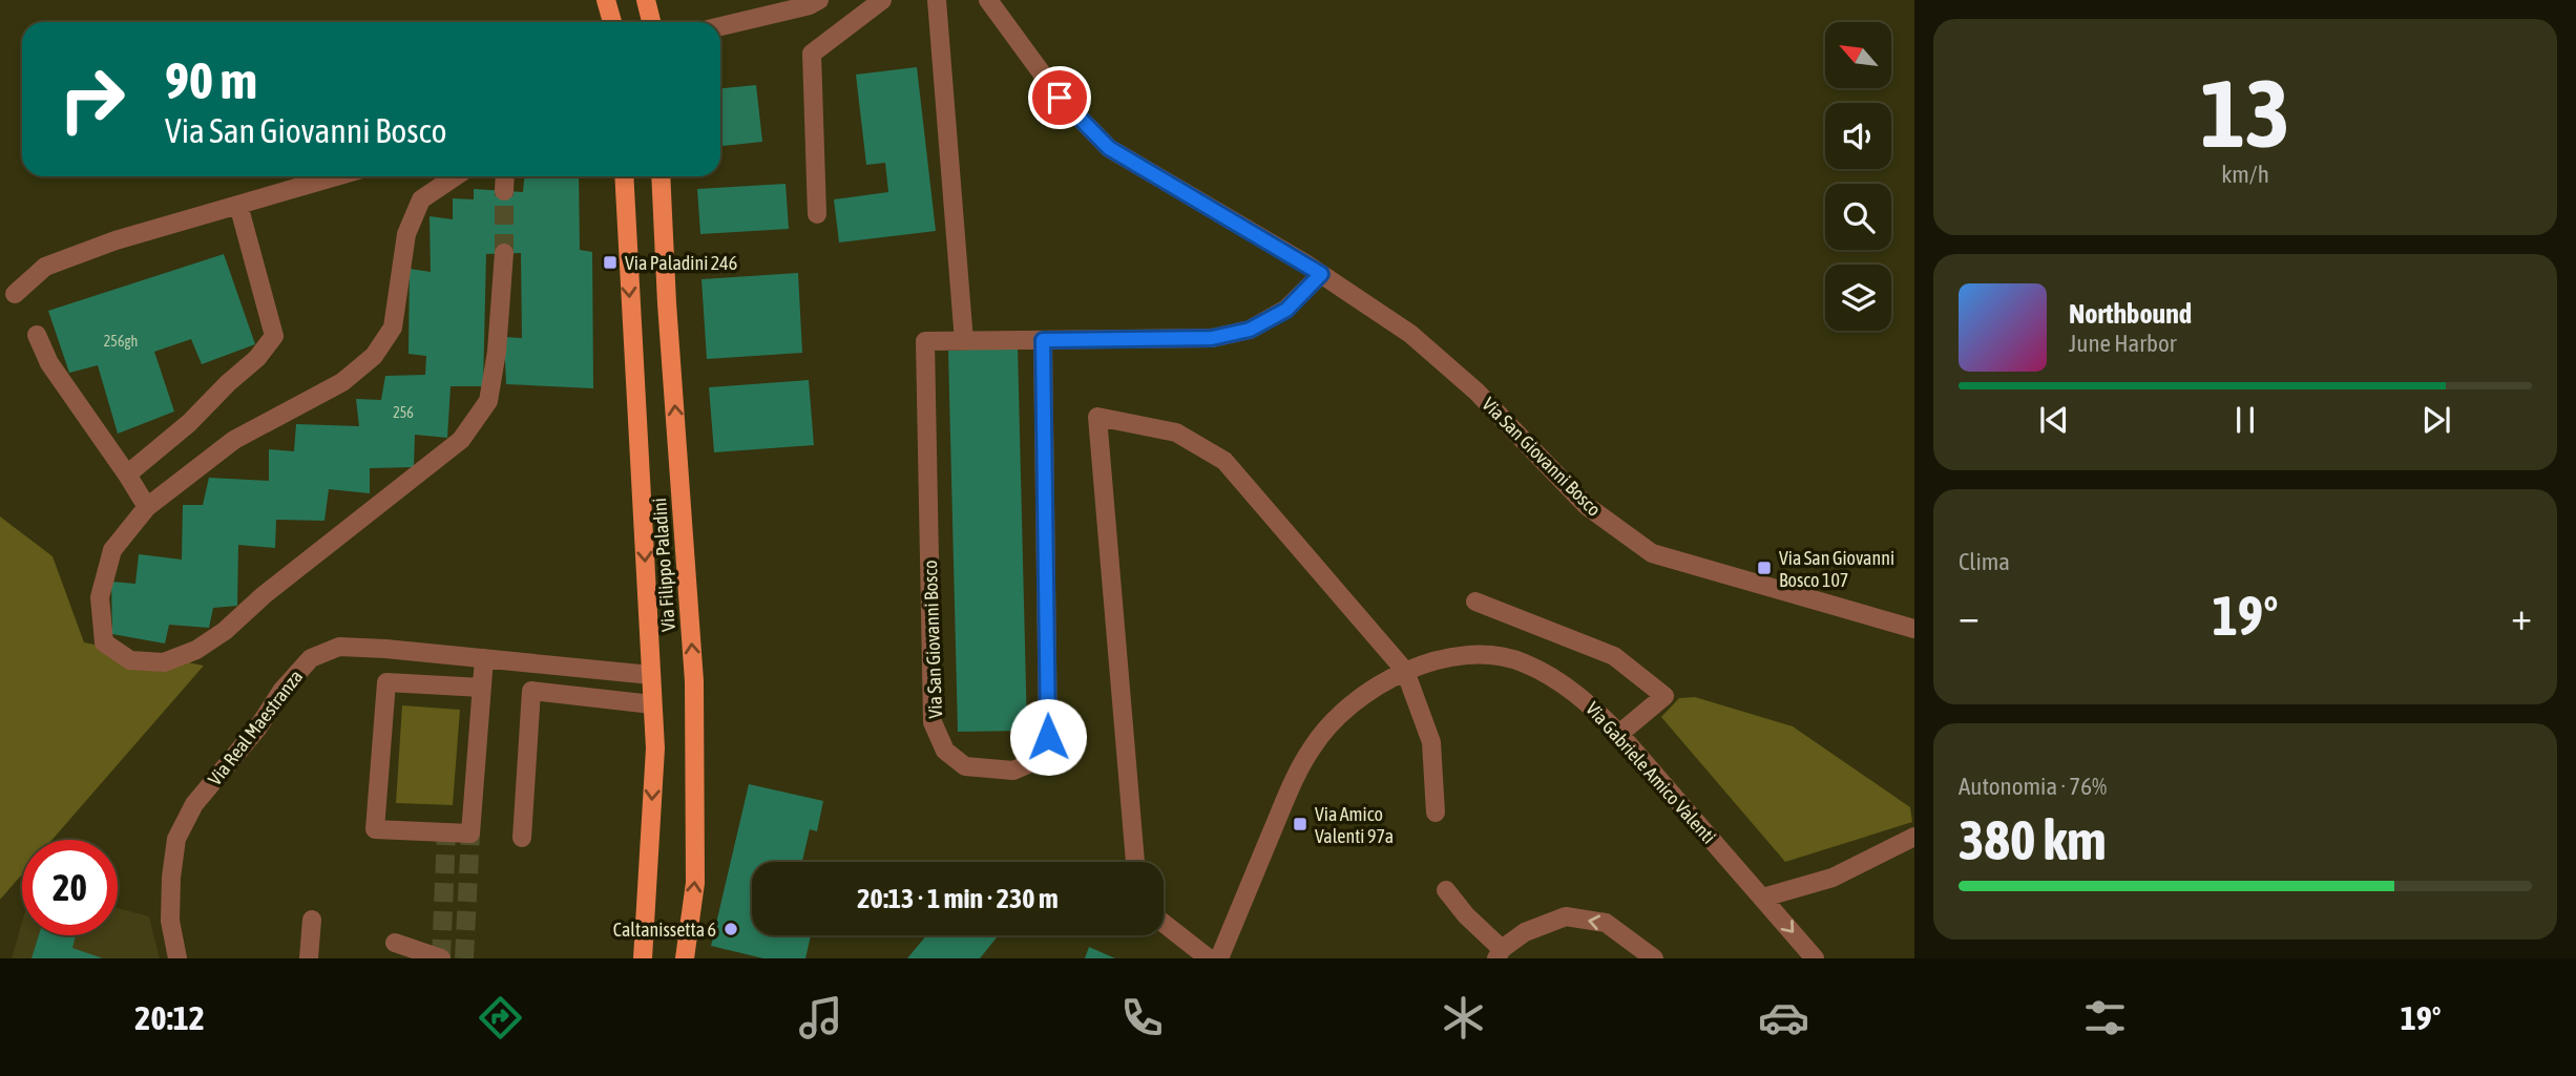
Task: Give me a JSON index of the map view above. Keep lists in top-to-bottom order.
{
  "streets": {
    "main road": ["Via Filippo Paladini"],
    "street": ["Via San Giovanni Bosco", "Via Real Maestranza", "Via Gabriele Amico Valenti"]
  },
  "crossings": [
    ["Via Filippo Paladini", "Via Real Maestranza"]
  ],
  "places": {
    "transit": ["Via Paladini 246", "Via San Giovanni Bosco 107", "Via Amico Valenti 97a"],
    "other": ["Caltanissetta 6"]
  },
  "house_numbers": ["256gh", "256"],
  "north": "top left",
  "page": {
    "tile": [
      ["13", "km/h"],
      "Clima",
      ["Autonomia · 76%", "380 km"]
    ],
    "turn": ["90 m", "Via San Giovanni Bosco"],
    "song": ["Northbound", "June Harbor"],
    "heat": ["−", "19°", "+"],
    "limit": "20",
    "trip": "20:13 · 1 min · 230 m",
    "tabs": ["20:12", "19°"]
  }
}
